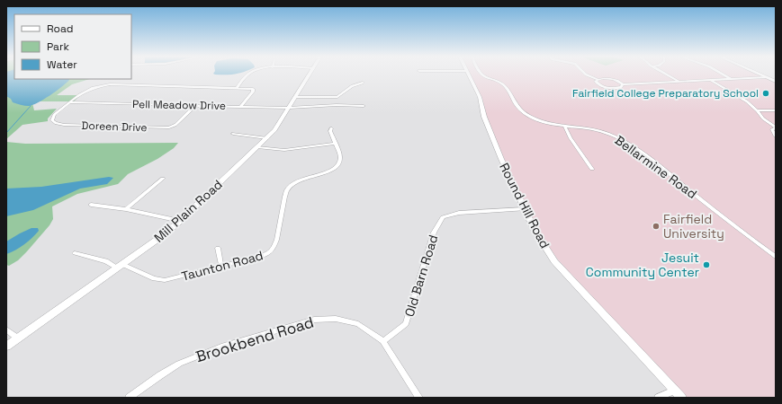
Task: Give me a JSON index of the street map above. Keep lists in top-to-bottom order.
{
  "streets": {
    "main road": ["Round Hill Road", "Mill Plain Road"],
    "street": [
      "Pell Meadow Drive",
      "Doreen Drive",
      "Bellarmine Road",
      "Taunton Road",
      "Old Barn Road",
      "Brookbend Road"
    ]
  },
  "crossings": [
    ["Pell Meadow Drive", "Doreen Drive"],
    ["Pell Meadow Drive", "Mill Plain Road"],
    ["Round Hill Road", "Old Barn Road"],
    ["Mill Plain Road", "Taunton Road"],
    ["Old Barn Road", "Brookbend Road"]
  ],
  "places": ["Fairfield College Preparatory School", "Fairfield University", "Jesuit Community Center"],
  "legend": ["Road", "Park", "Water"]
}
